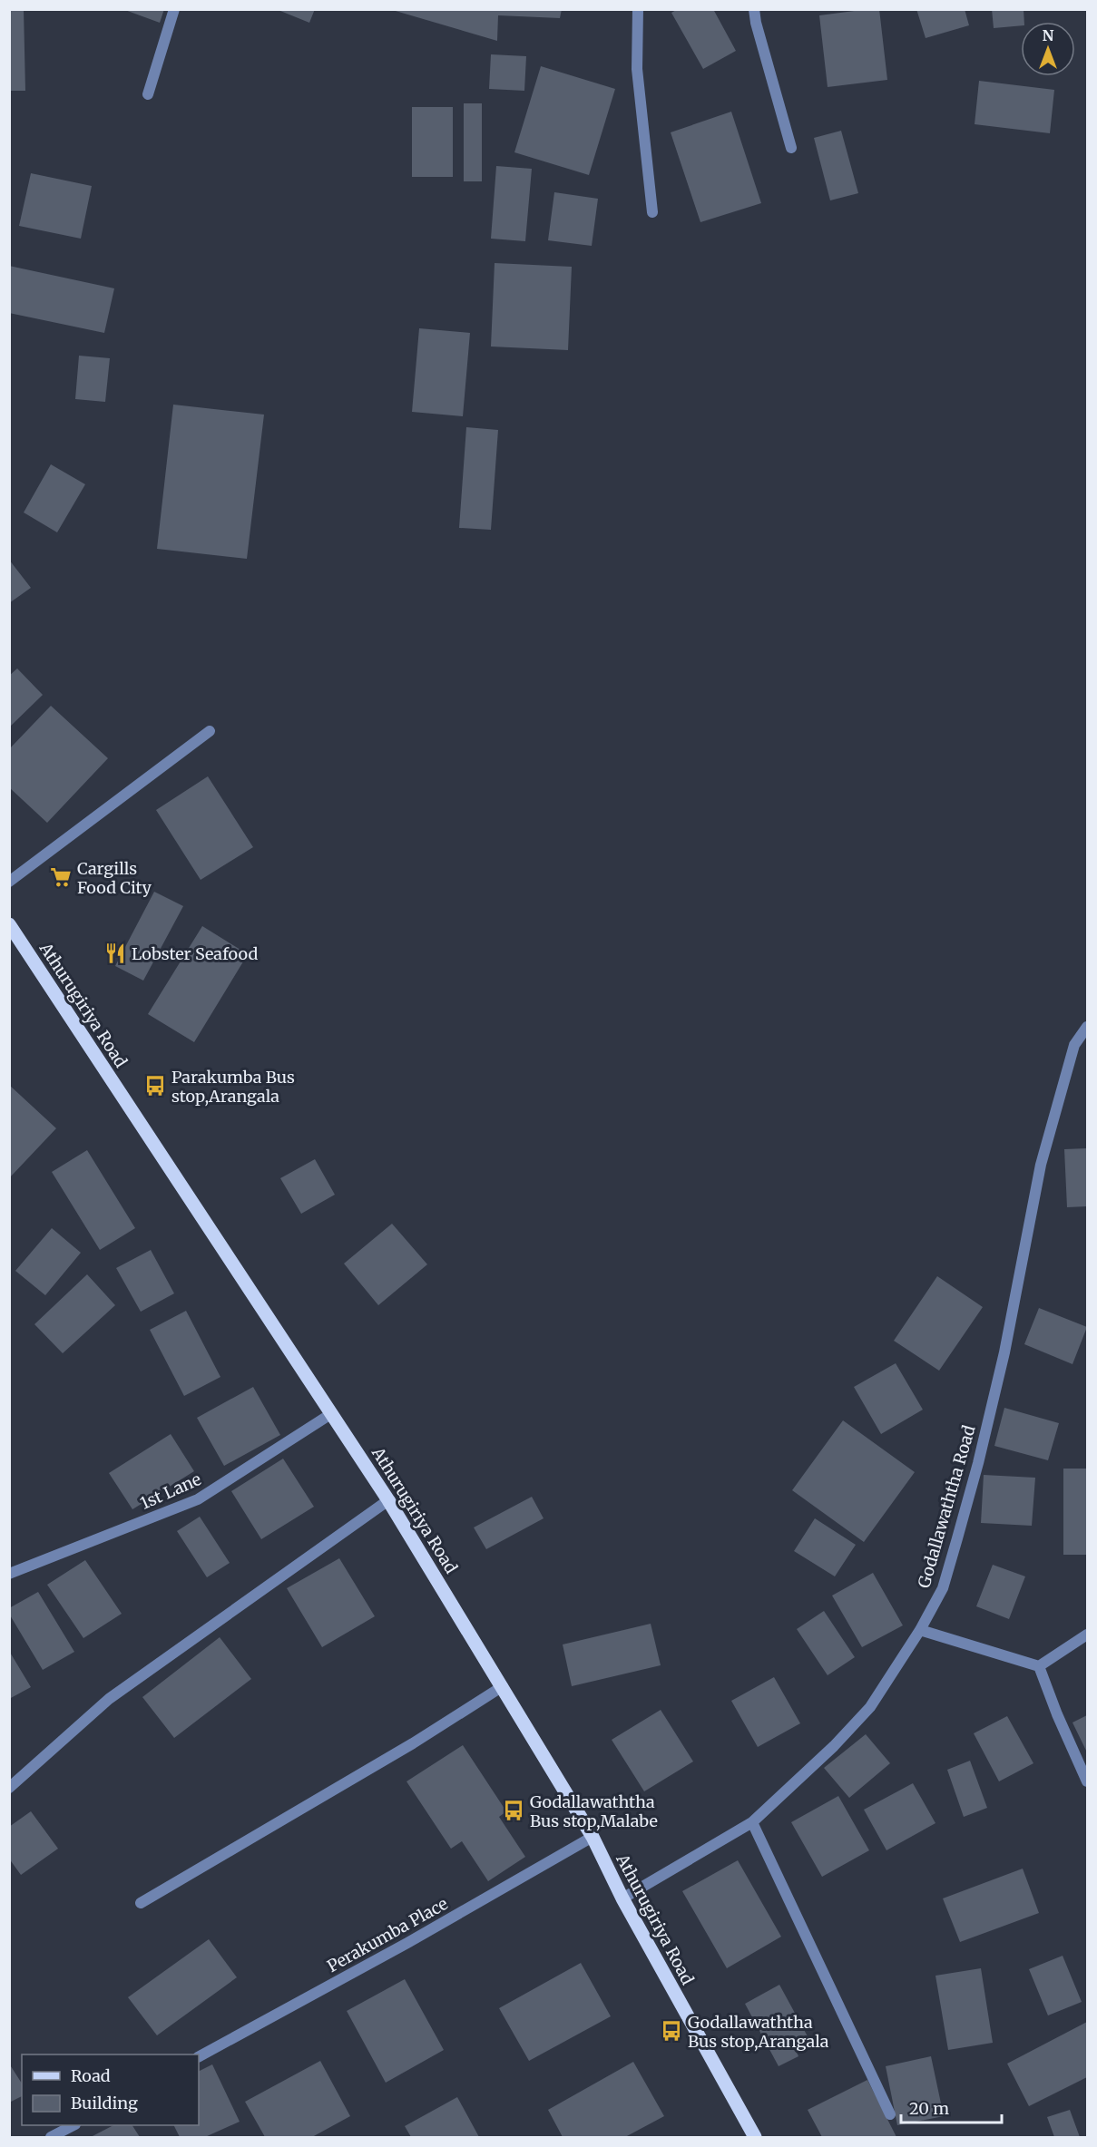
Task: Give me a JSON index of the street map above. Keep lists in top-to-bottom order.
{
  "streets": {
    "main road": ["Athurugiriya Road"],
    "street": ["1st Lane", "Godallawaththa Road", "Perakumba Place"]
  },
  "crossings": [
    ["Athurugiriya Road", "1st Lane"],
    ["Athurugiriya Road", "Godallawaththa Road"],
    ["Athurugiriya Road", "Perakumba Place"]
  ],
  "places": {
    "supermarket": ["Cargills Food City"],
    "restaurant": ["Lobster Seafood"],
    "bus stop": ["Parakumba Bus stop,Arangala", "Godallawaththa Bus stop,Malabe", "Godallawaththa Bus stop,Arangala"]
  },
  "legend": ["Road", "Building"],
  "scale_bar": "20 m",
  "north": "top"
}
